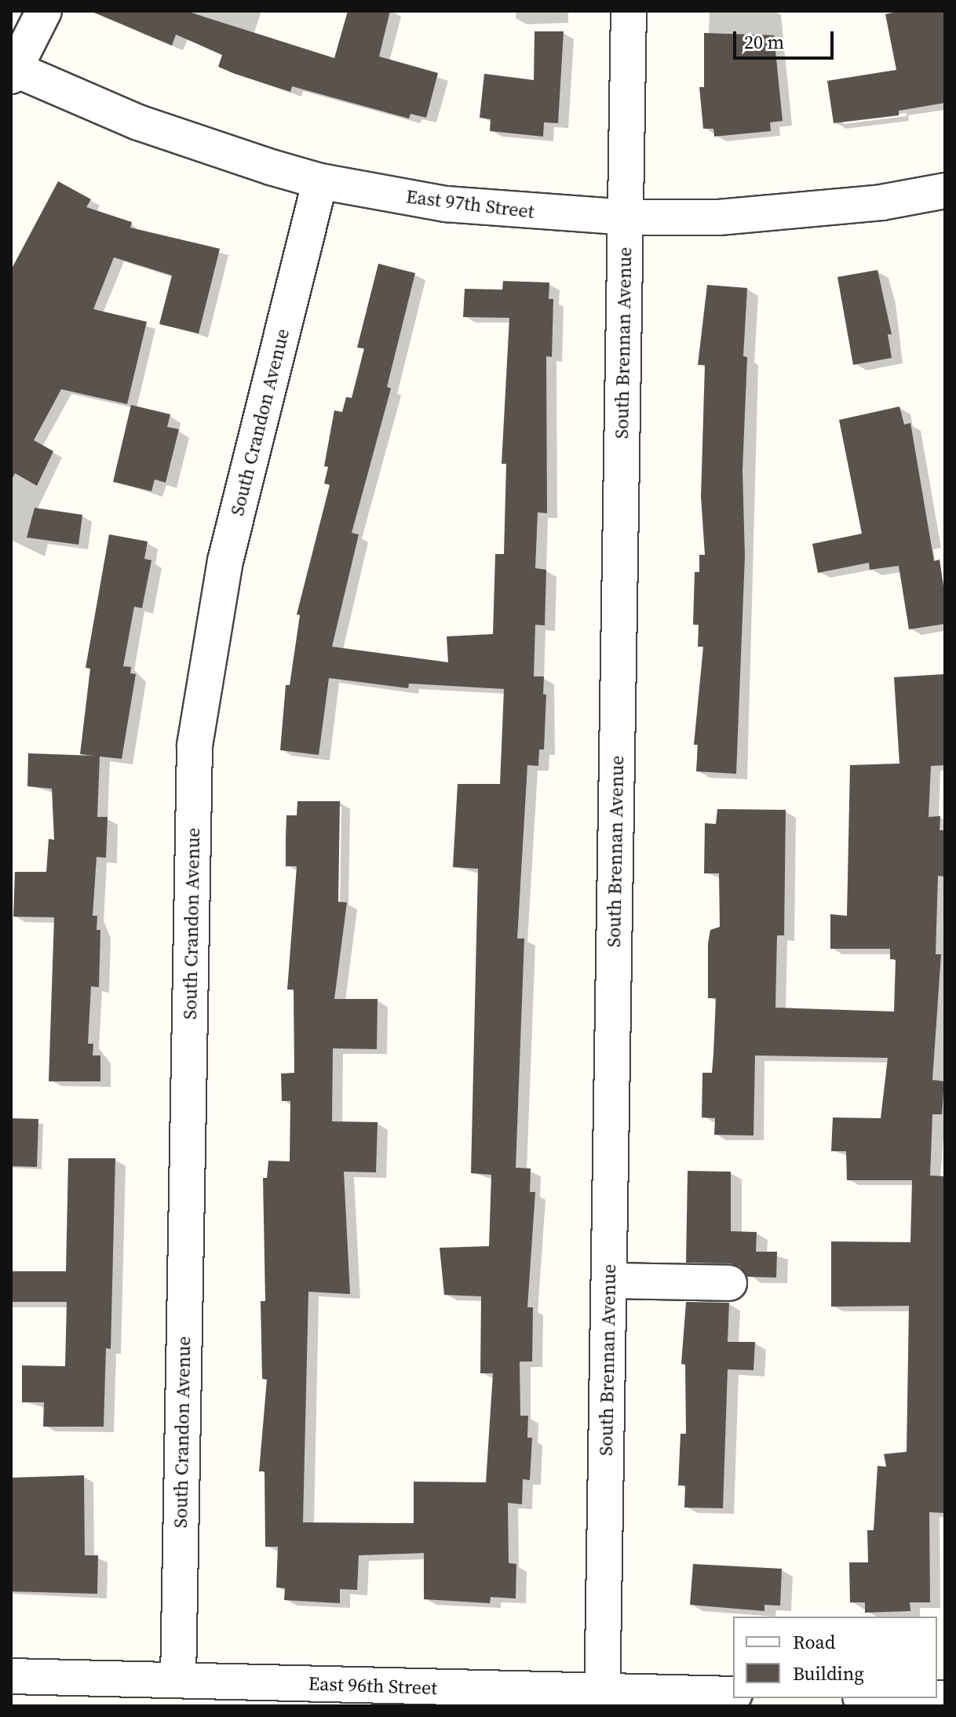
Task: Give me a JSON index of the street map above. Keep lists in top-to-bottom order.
{
  "streets": {
    "street": [
      "East 97th Street",
      "South Brennan Avenue",
      "South Crandon Avenue",
      "East 96th Street"
    ]
  },
  "crossings": [
    ["East 97th Street", "South Brennan Avenue"],
    ["East 97th Street", "South Crandon Avenue"],
    ["South Brennan Avenue", "East 96th Street"],
    ["South Crandon Avenue", "East 96th Street"]
  ],
  "legend": ["Road", "Building"],
  "scale_bar": "20 m"
}
